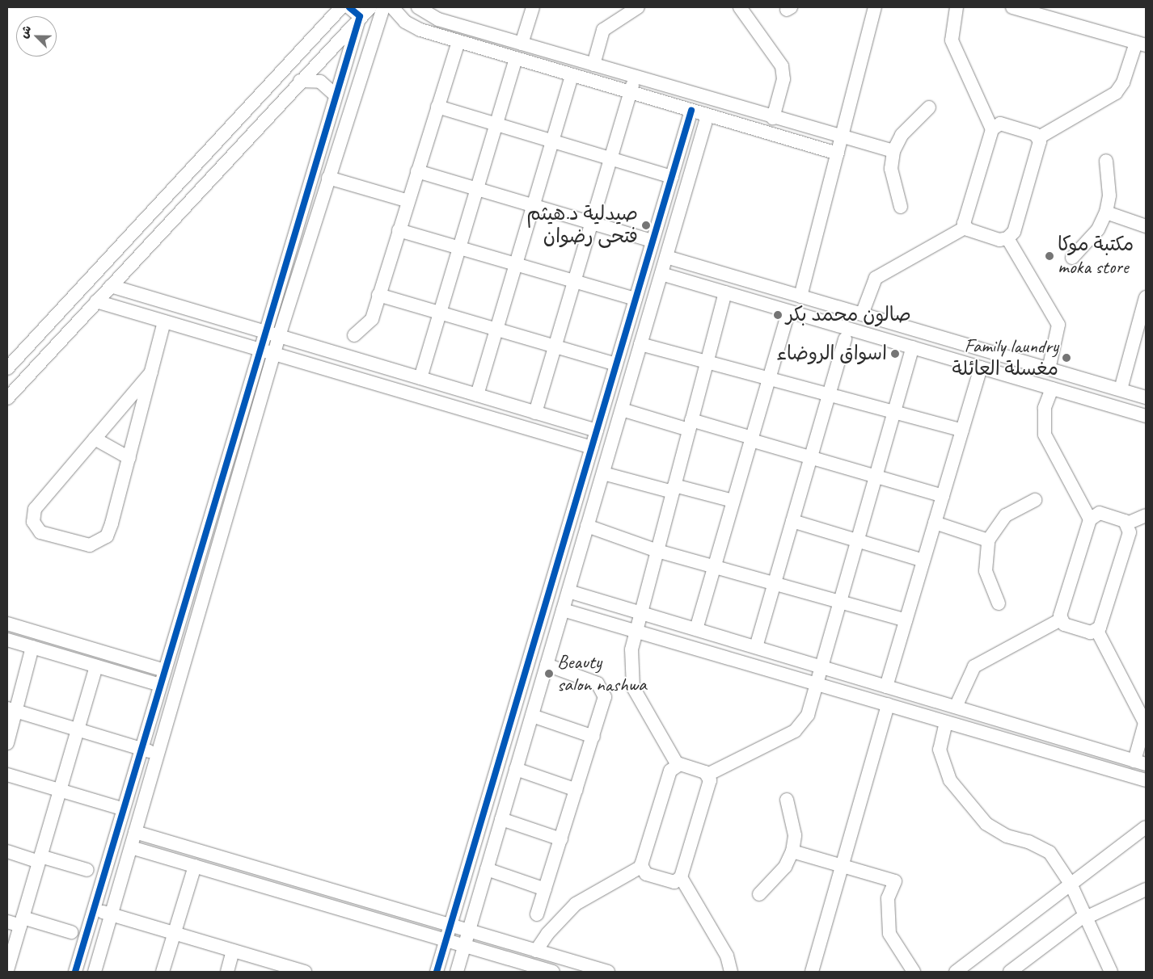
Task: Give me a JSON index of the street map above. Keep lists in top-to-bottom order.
{
  "places": [
    "صيدلية د.هيثم فتحى رضوان",
    "مكتبة موكا moka store",
    "صالون محمد بكر",
    "اسواق الروضاء",
    "Family laundry مغسلة العائلة",
    "Beauty salon nashwa"
  ],
  "north": "top left"
}
